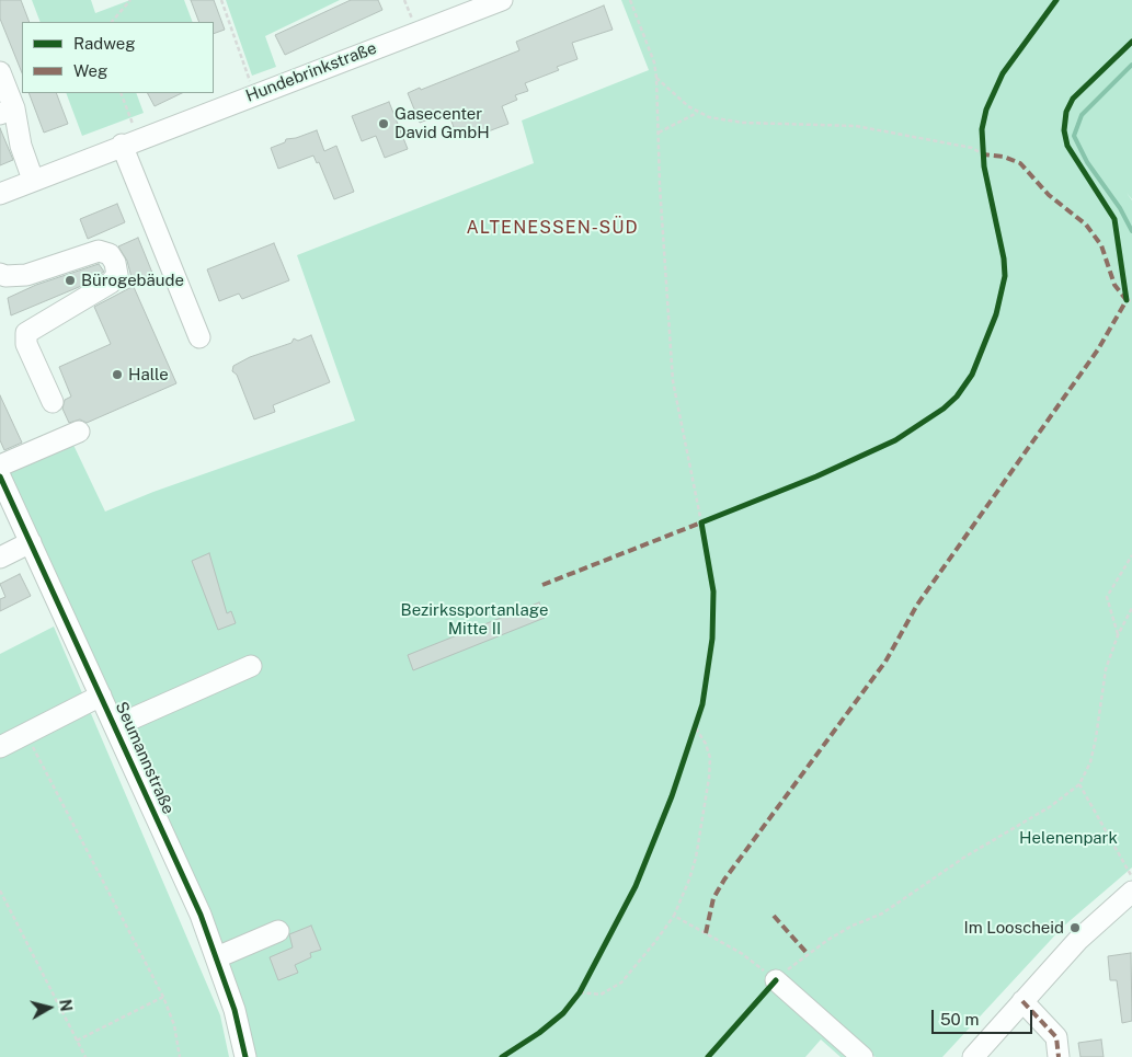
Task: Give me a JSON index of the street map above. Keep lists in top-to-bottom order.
{
  "streets": {
    "street": ["Hundebrinkstraße", "Seumannstraße"]
  },
  "districts": ["ALTENESSEN-SÜD"],
  "parks": ["Bezirkssportanlage Mitte II", "Helenenpark"],
  "places": [
    "Gasecenter David GmbH",
    "Bürogebäude",
    "Halle",
    "Im Looscheid"
  ],
  "legend": ["Radweg", "Weg"],
  "scale_bar": "50 m",
  "north": "right"
}
